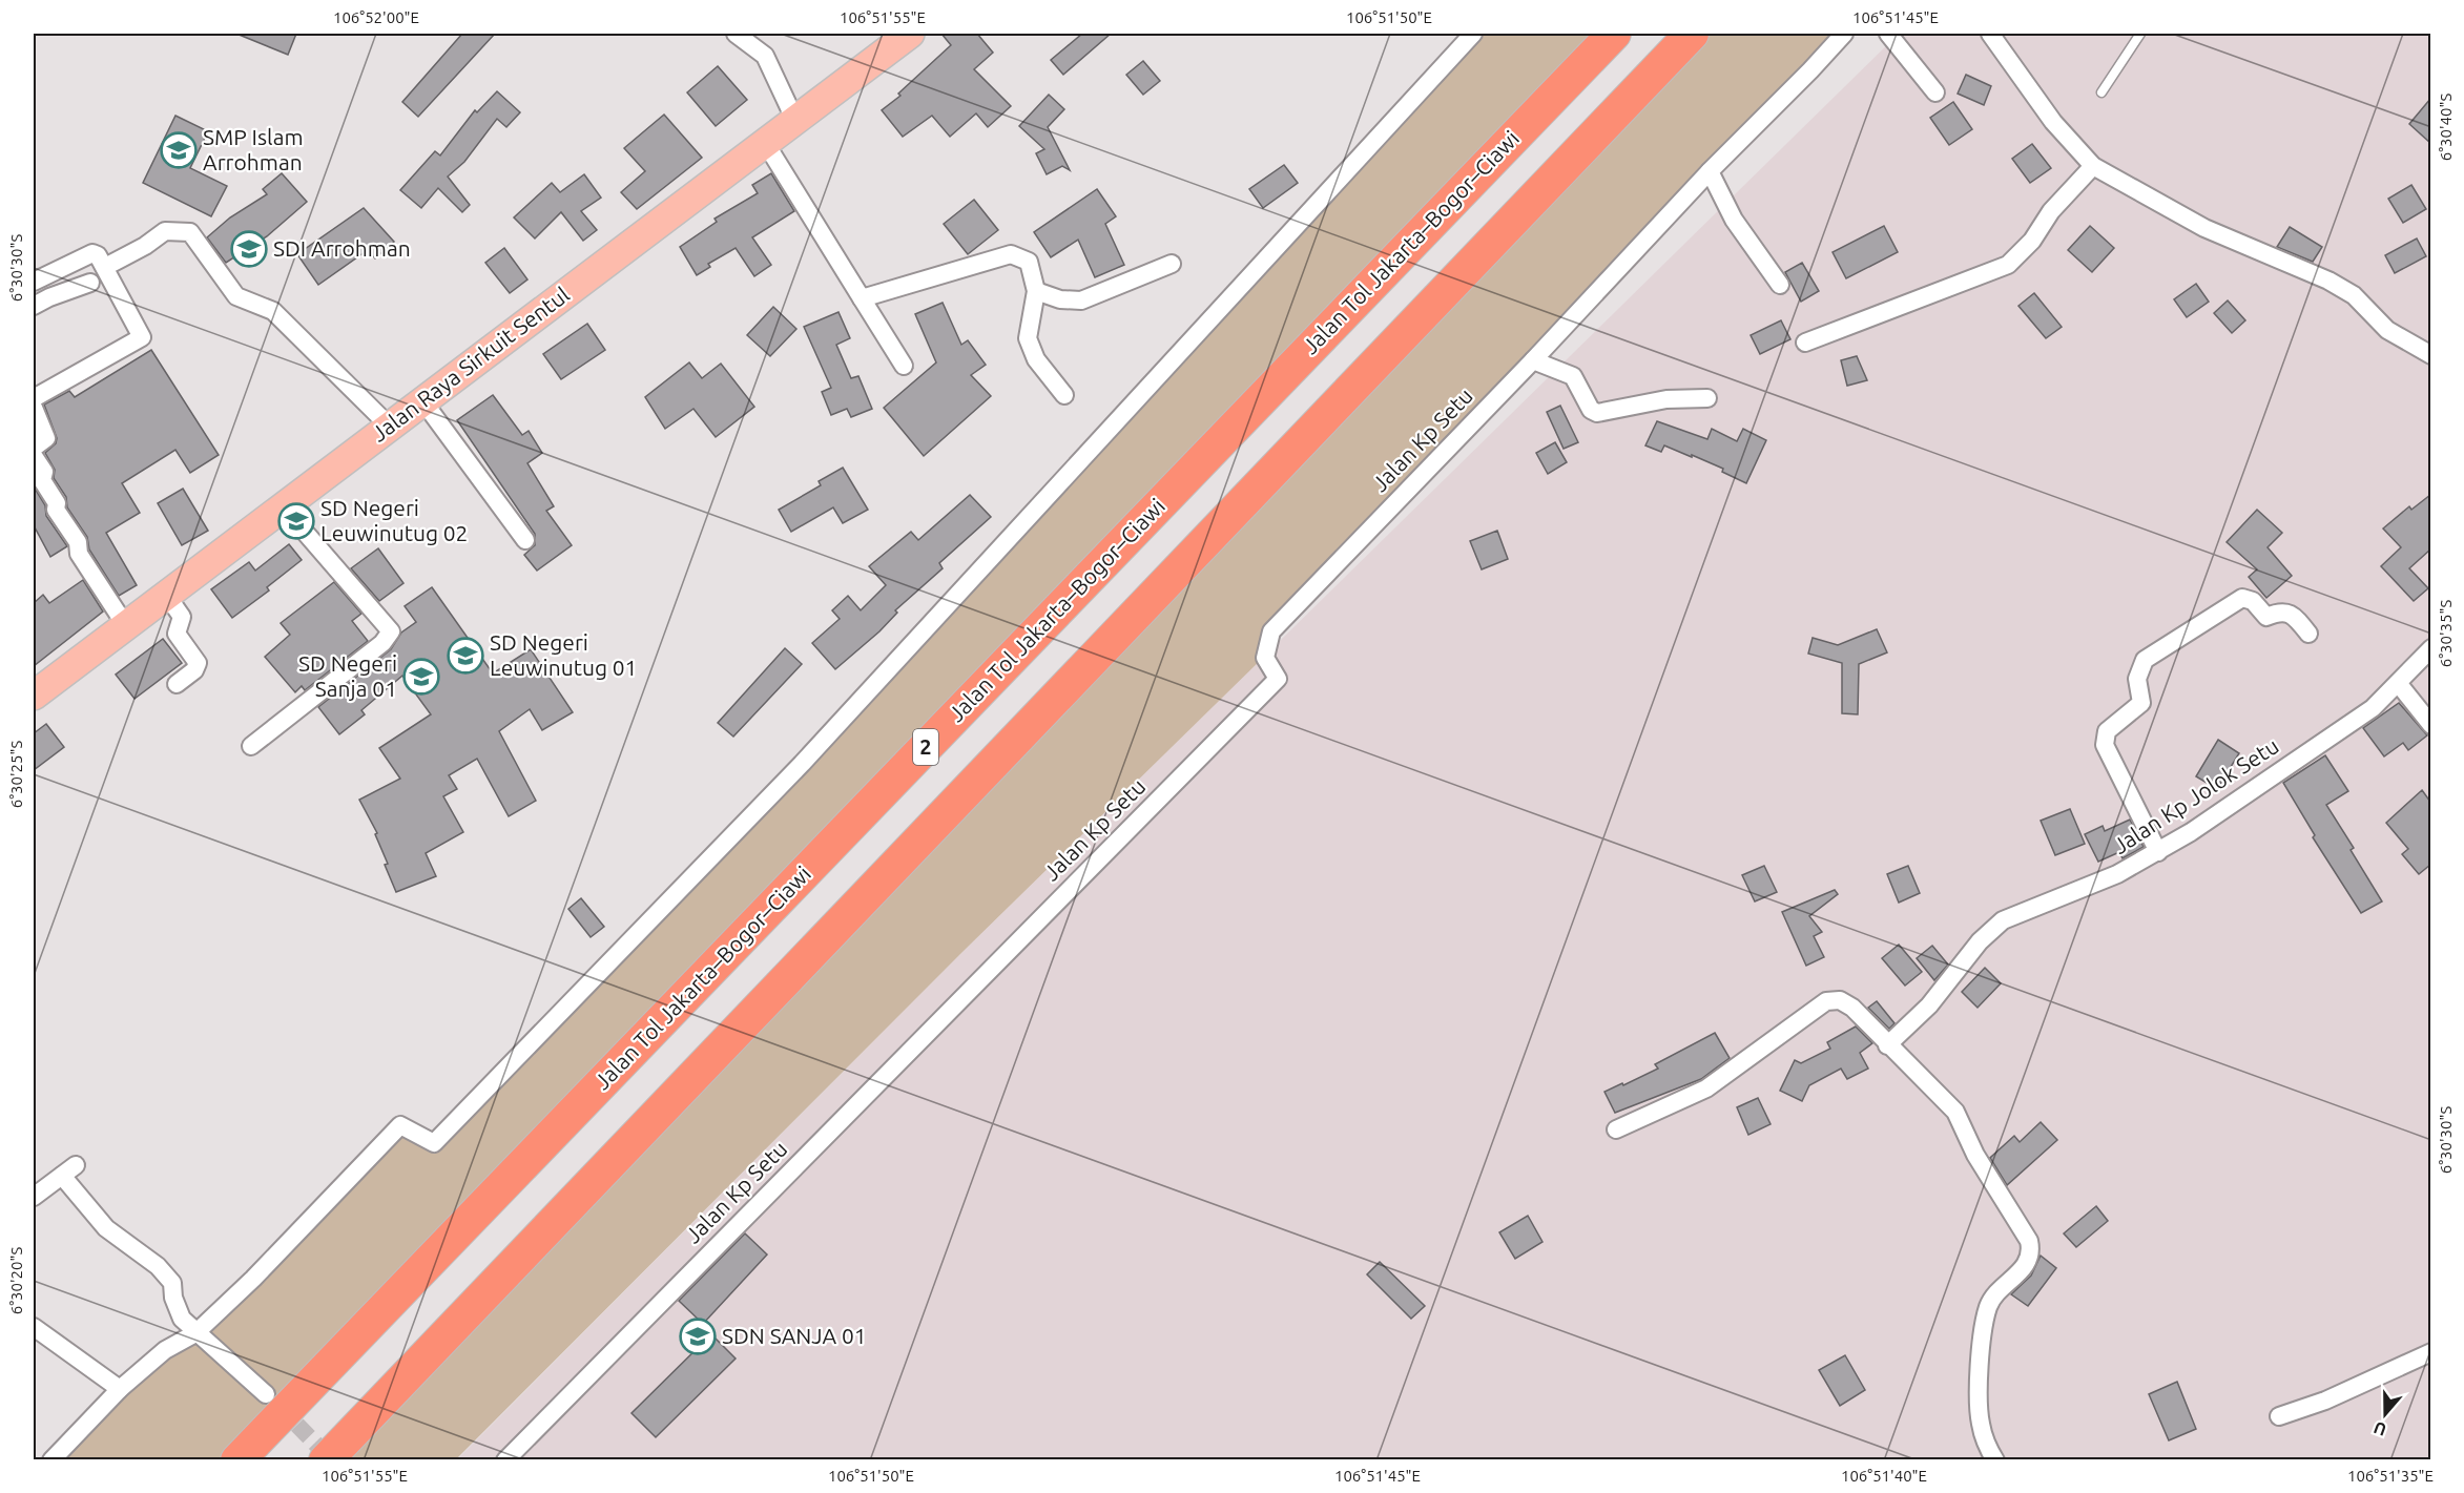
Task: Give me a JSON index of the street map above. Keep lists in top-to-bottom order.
{
  "streets": {
    "highway": ["Jalan Tol Jakarta–Bogor–Ciawi", "2"],
    "main road": ["Jalan Raya Sirkuit Sentul"],
    "street": ["Jalan Kp Setu", "Jalan Kp Jolok Setu"]
  },
  "places": {
    "school or university": [
      "SMP Islam Arrohman",
      "SDI Arrohman",
      "SD Negeri Leuwinutug 02",
      "SD Negeri Leuwinutug 01",
      "SD Negeri Sanja 01",
      "SDN SANJA 01"
    ]
  },
  "north": "bottom",
  "coordinates": [
    "106°52'00\"E",
    "106°51'55\"E",
    "106°51'50\"E",
    "106°51'45\"E",
    "6°30'40\"S",
    "6°30'30\"S",
    "6°30'35\"S",
    "6°30'25\"S",
    "6°30'20\"S",
    "106°51'40\"E",
    "106°51'35\"E"
  ]
}
